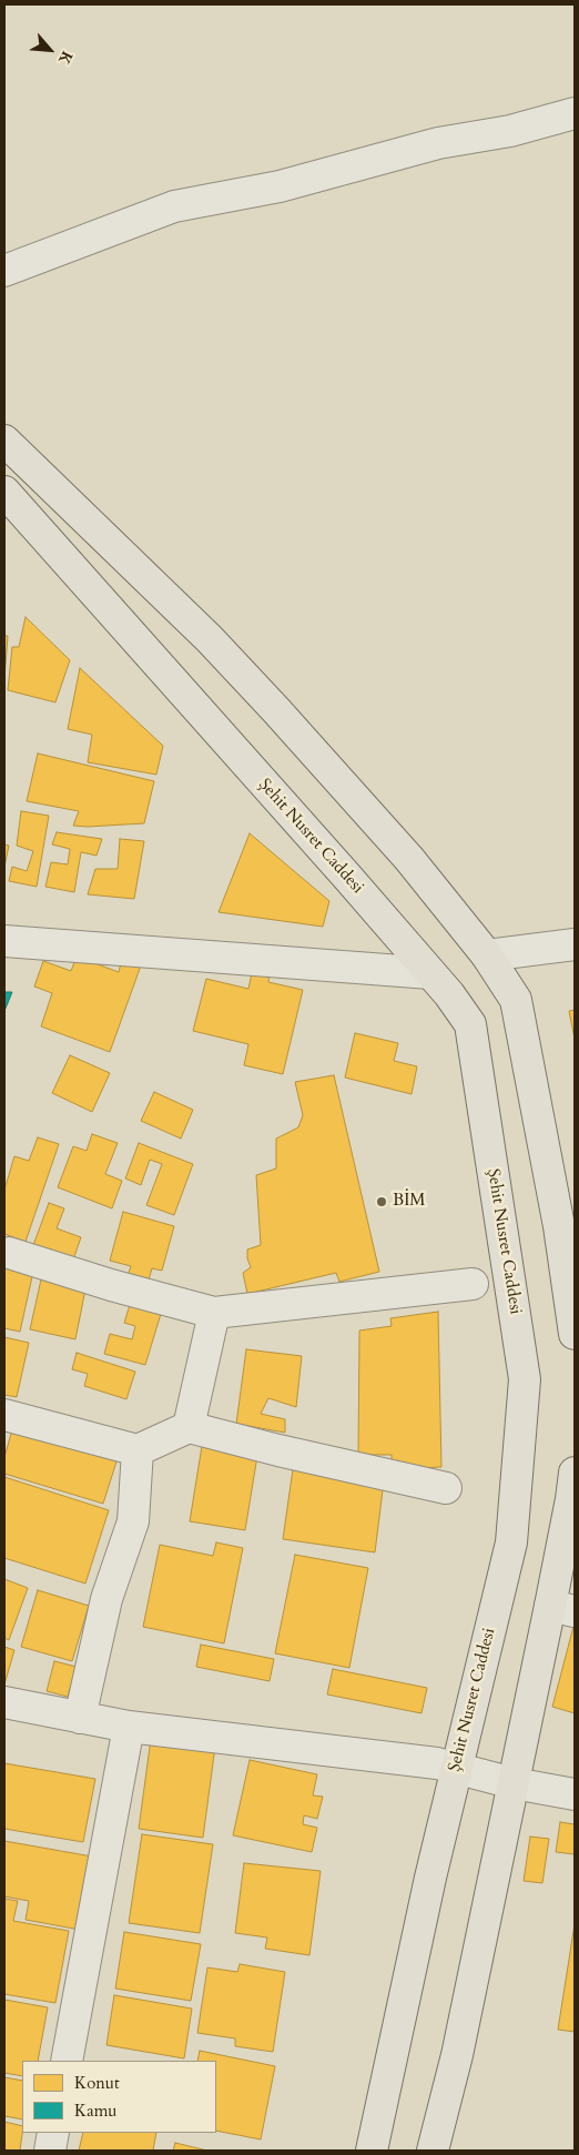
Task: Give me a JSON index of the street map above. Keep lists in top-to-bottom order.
{
  "streets": {
    "main road": ["Şehit Nusret Caddesi"]
  },
  "places": ["BİM"],
  "legend": ["Konut", "Kamu"],
  "north": "bottom right"
}
